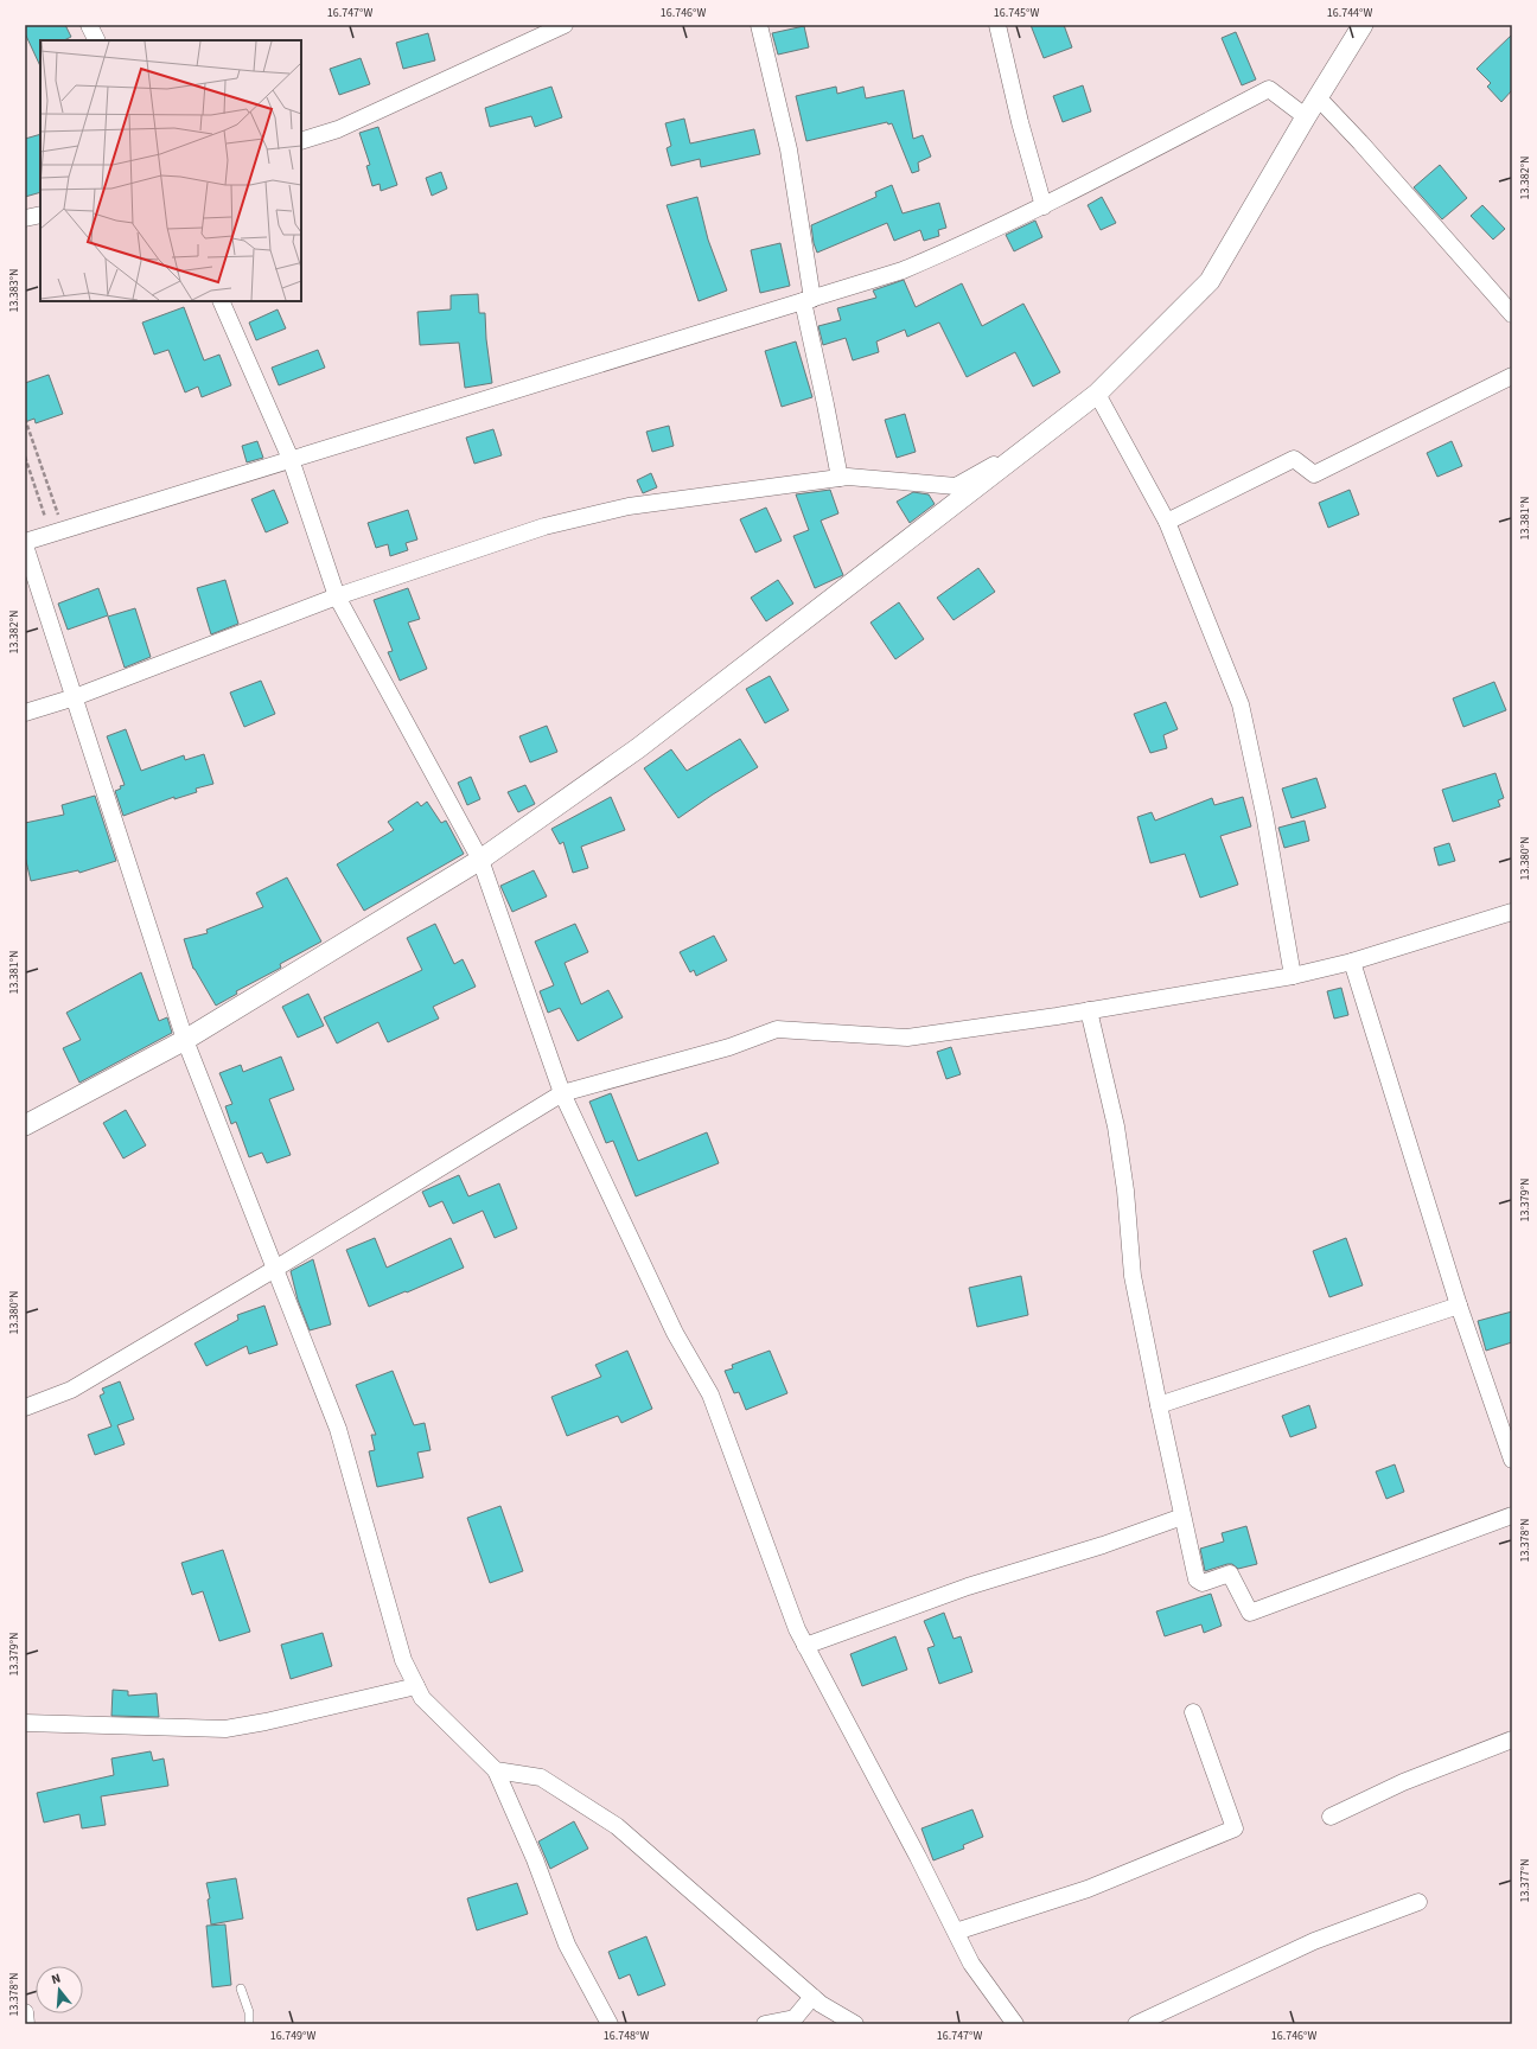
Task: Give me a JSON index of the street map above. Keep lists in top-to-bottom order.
{
  "north": "top",
  "coordinates": [
    "16.747°W",
    "16.746°W",
    "16.745°W",
    "16.744°W",
    "13.382°N",
    "13.383°N",
    "13.381°N",
    "13.380°N",
    "13.379°N",
    "13.378°N",
    "13.377°N",
    "16.749°W",
    "16.748°W"
  ]
}
